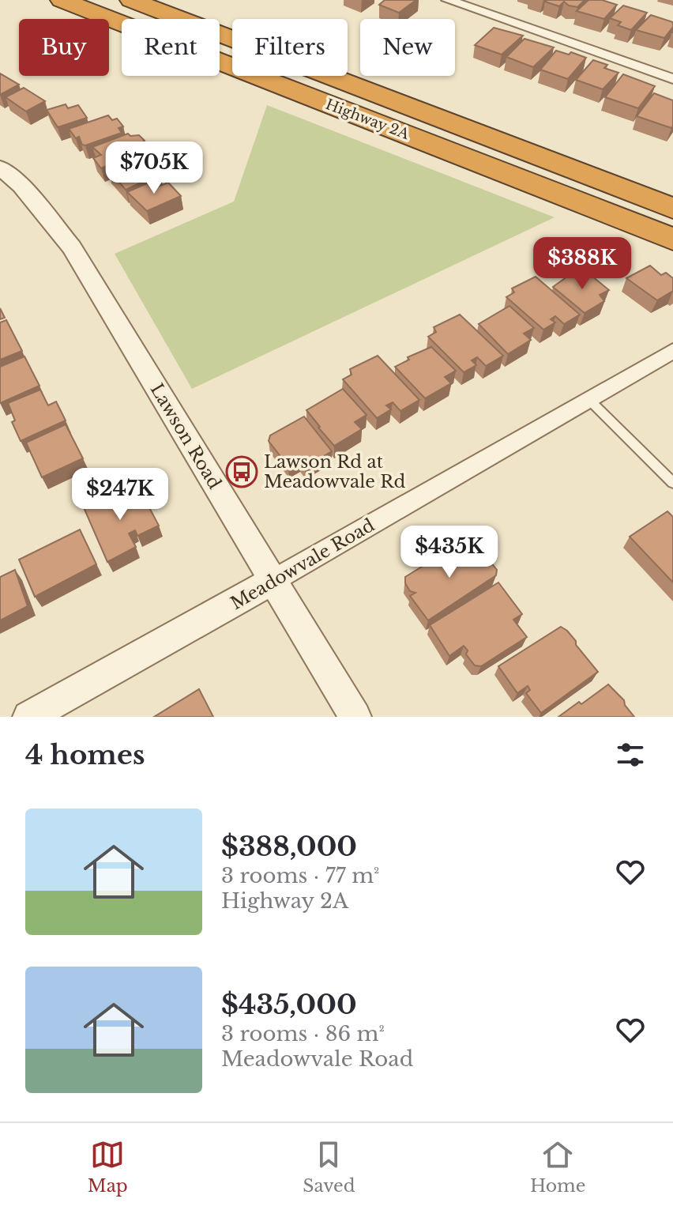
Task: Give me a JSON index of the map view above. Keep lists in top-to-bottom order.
{
  "streets": {
    "highway": ["Highway 2A"],
    "street": ["Lawson Road", "Meadowvale Road"]
  },
  "crossings": [
    ["Lawson Road", "Meadowvale Road"]
  ],
  "places": {
    "bus stop": ["Lawson Rd at Meadowvale Rd"]
  },
  "page": {
    "chip": [
      "Buy",
      "Rent",
      "Filters",
      "New"
    ],
    "price": [
      "$705K",
      "$388K",
      "$247K",
      "$435K"
    ],
    "heading": "4 homes",
    "list": [
      {
        "name": "$388,000",
        "note": "3 rooms · 77 m² · Highway 2A"
      },
      {
        "name": "$435,000",
        "note": "3 rooms · 86 m² · Meadowvale Road"
      }
    ],
    "tabs": ["Map", "Saved", "Home"]
  }
}
